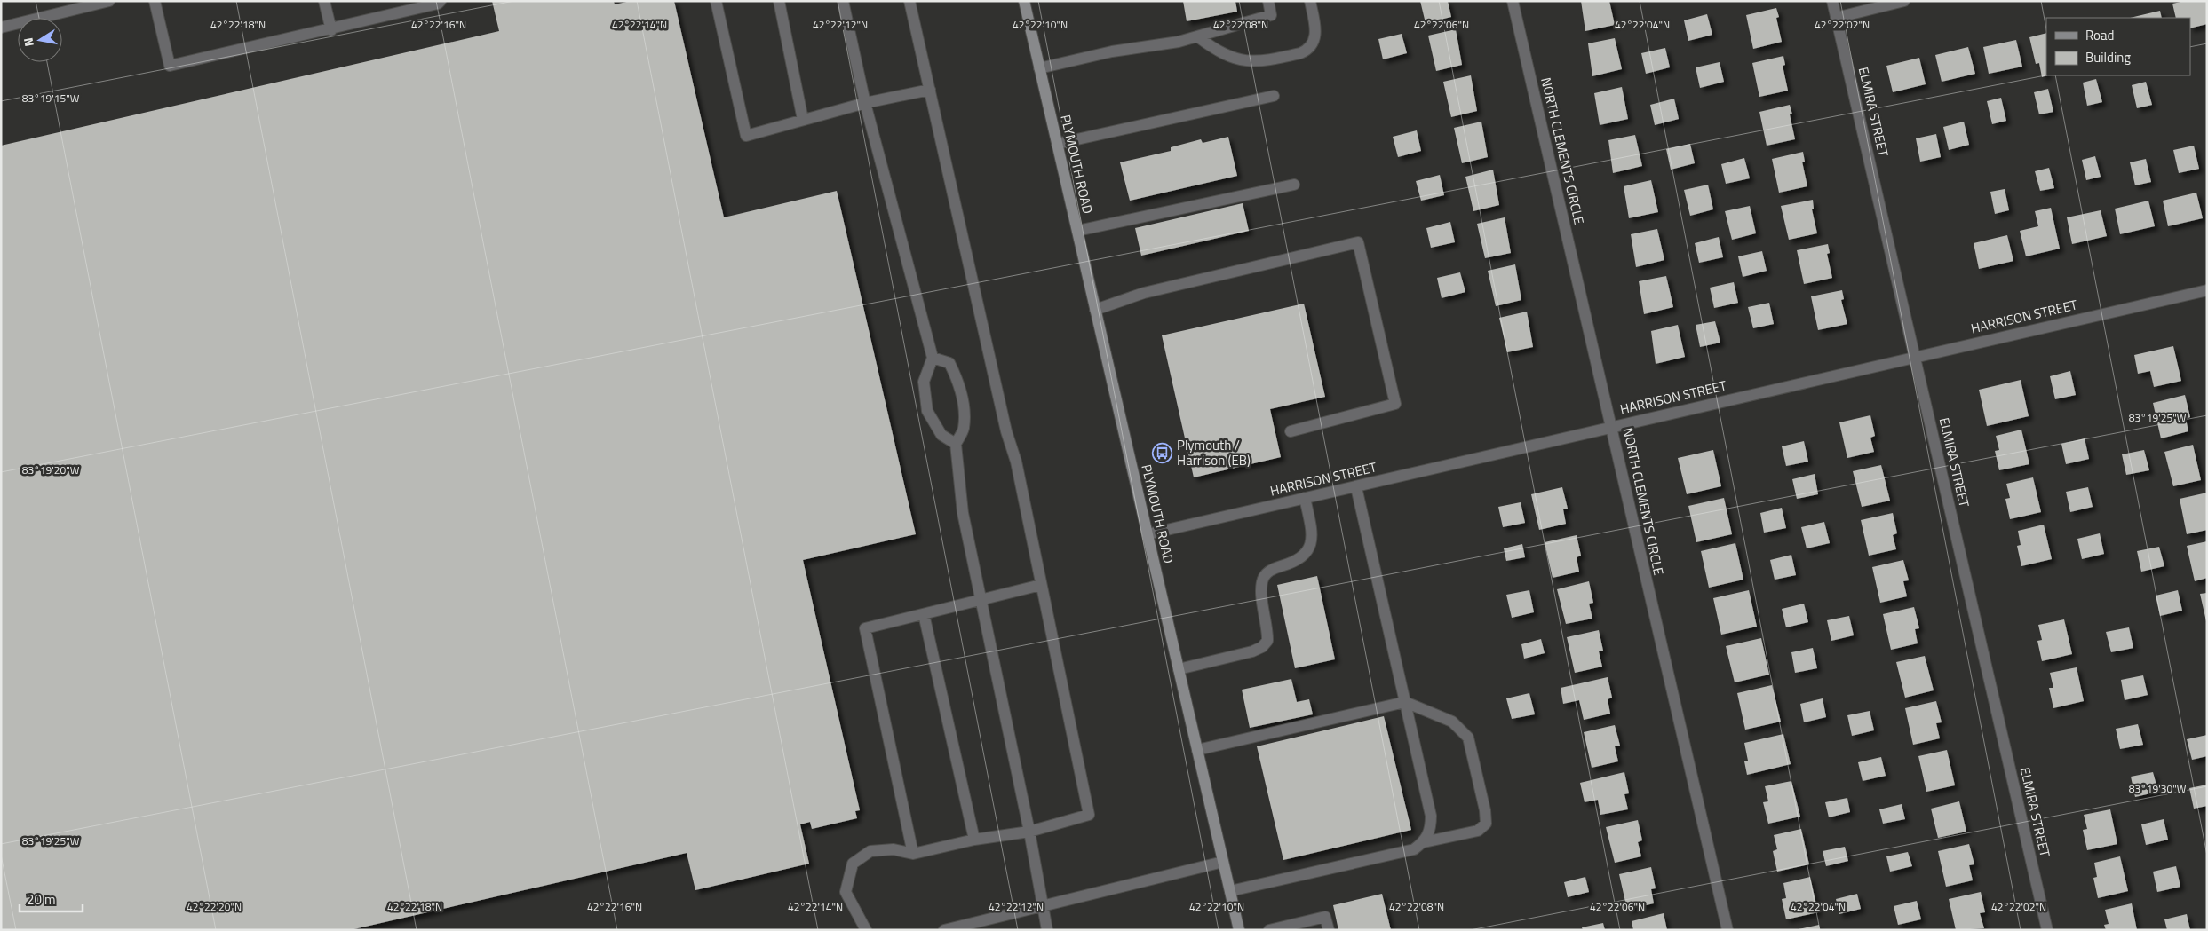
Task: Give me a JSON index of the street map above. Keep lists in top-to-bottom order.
{
  "streets": {
    "main road": ["PLYMOUTH ROAD"],
    "street": ["ELMIRA STREET", "NORTH CLEMENTS CIRCLE", "HARRISON STREET"]
  },
  "crossings": [
    ["ELMIRA STREET", "HARRISON STREET"],
    ["NORTH CLEMENTS CIRCLE", "HARRISON STREET"],
    ["PLYMOUTH ROAD", "HARRISON STREET"]
  ],
  "places": {
    "bus stop": ["Plymouth / Harrison (EB)"]
  },
  "legend": ["Road", "Building"],
  "scale_bar": "20 m",
  "north": "left",
  "coordinates": [
    "42°22'12\"N",
    "42°22'18\"N",
    "42°22'16\"N",
    "42°22'14\"N",
    "42°22'10\"N",
    "42°22'08\"N",
    "42°22'06\"N",
    "42°22'04\"N",
    "42°22'02\"N",
    "83°19'15\"W",
    "83°19'25\"W",
    "83°19'20\"W",
    "83°19'30\"W",
    "42°22'20\"N"
  ]
}
